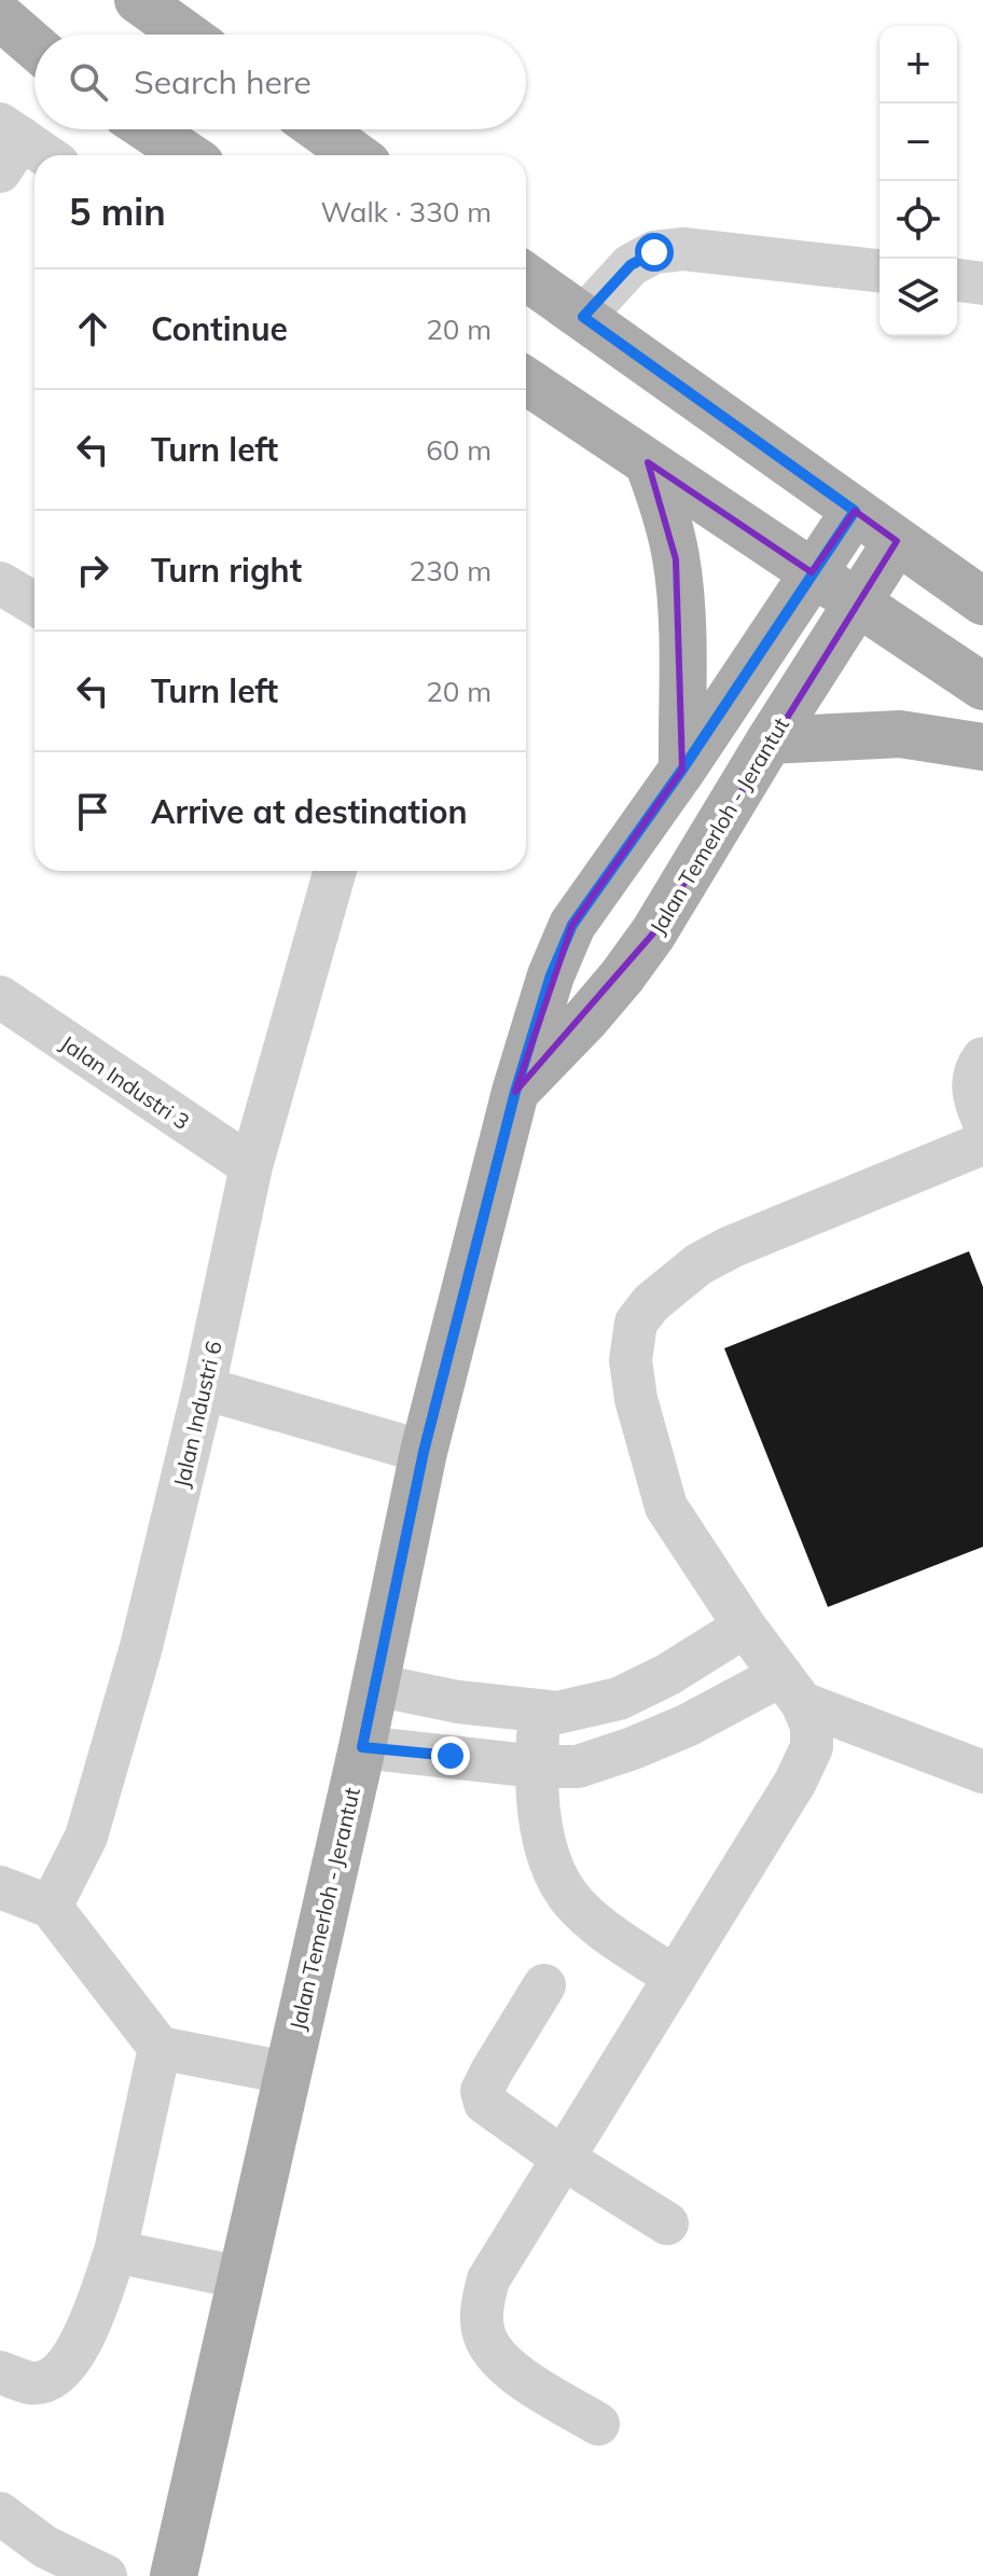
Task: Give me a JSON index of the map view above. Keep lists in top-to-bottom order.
{
  "streets": {
    "main road": ["Jalan Temerloh - Jerantut"],
    "street": ["Jalan Industri 3", "Jalan Industri 6"]
  },
  "crossings": [
    ["Jalan Industri 3", "Jalan Industri 6"]
  ],
  "page": {
    "map_buttons": ["+", "−"],
    "search": "Search here",
    "heading": ["5 min", "Walk · 330 m"],
    "list": [
      ["Continue", "20 m"],
      ["Turn left", "60 m"],
      ["Turn right", "230 m"],
      ["Turn left", "20 m"],
      "Arrive at destination"
    ]
  }
}
